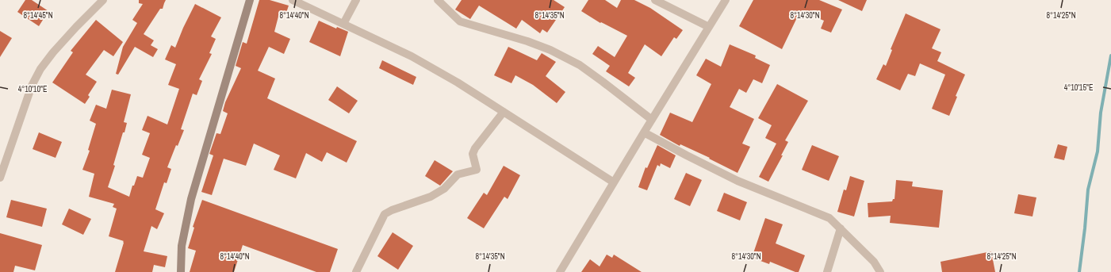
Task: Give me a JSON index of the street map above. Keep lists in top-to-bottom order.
{
  "coordinates": [
    "8°14'45\"N",
    "8°14'40\"N",
    "8°14'35\"N",
    "8°14'30\"N",
    "8°14'25\"N",
    "4°10'15\"E",
    "4°10'10\"E"
  ]
}
